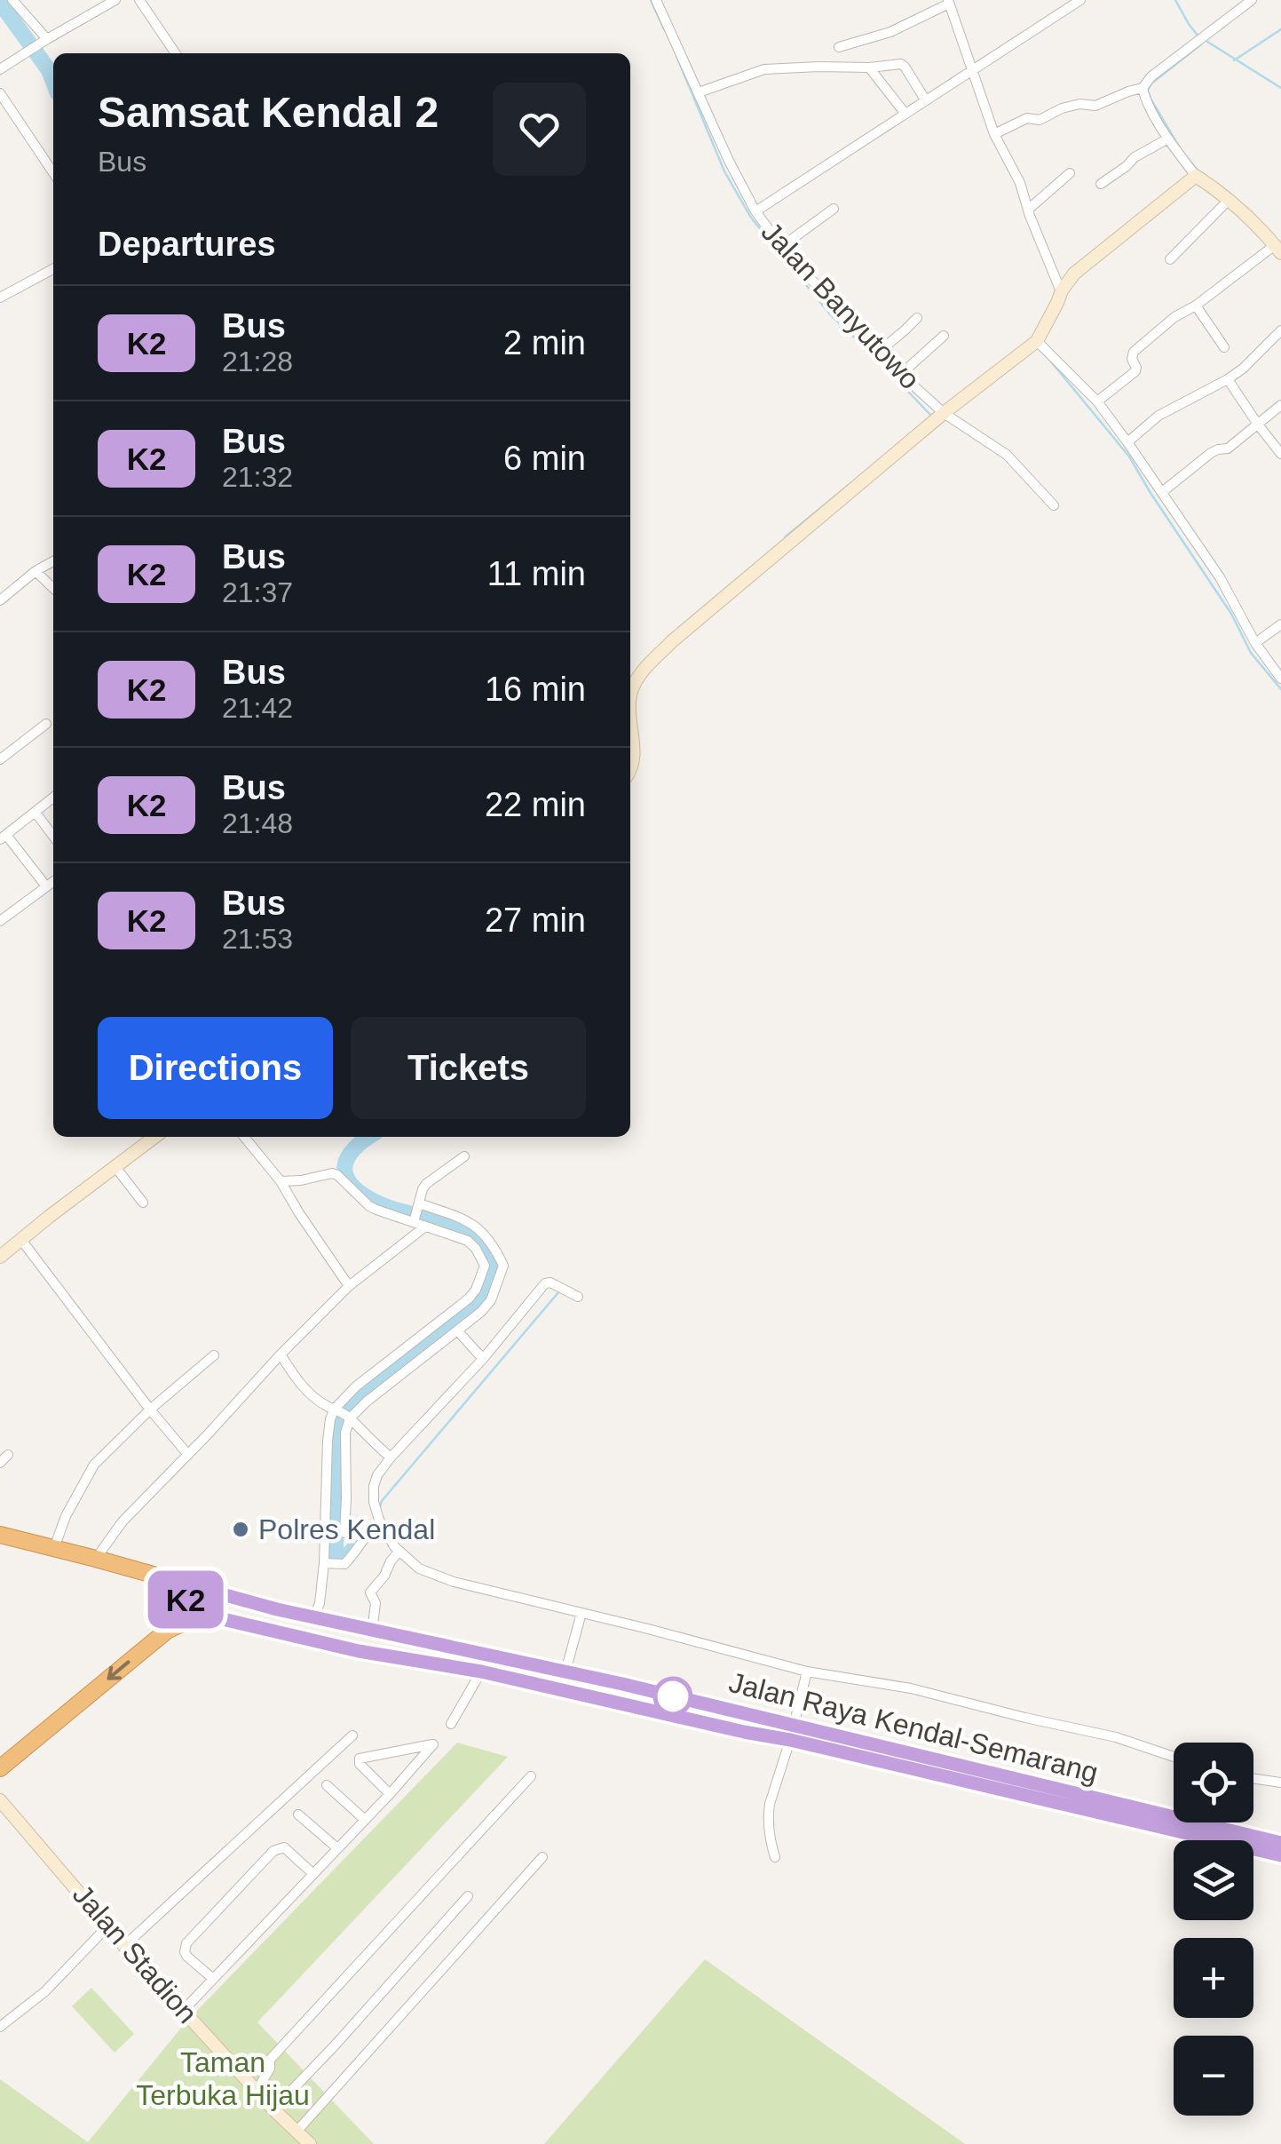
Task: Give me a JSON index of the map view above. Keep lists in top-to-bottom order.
{
  "streets": {
    "highway": ["Jalan Raya Kendal-Semarang"],
    "street": ["Jalan Banyutowo", "Jalan Stadion"]
  },
  "parks": ["Taman Terbuka Hijau"],
  "places": ["Polres Kendal"],
  "lines": ["bus line K2"],
  "page": {
    "on_map": "K2",
    "heading": [
      ["Samsat Kendal 2", "Bus"],
      "Departures"
    ],
    "list": [
      {
        "mark": "K2",
        "name": "Bus",
        "note": "21:28",
        "value": "2 min"
      },
      {
        "mark": "K2",
        "name": "Bus",
        "note": "21:32",
        "value": "6 min"
      },
      {
        "mark": "K2",
        "name": "Bus",
        "note": "21:37",
        "value": "11 min"
      },
      {
        "mark": "K2",
        "name": "Bus",
        "note": "21:42",
        "value": "16 min"
      },
      {
        "mark": "K2",
        "name": "Bus",
        "note": "21:48",
        "value": "22 min"
      },
      {
        "mark": "K2",
        "name": "Bus",
        "note": "21:53",
        "value": "27 min"
      }
    ],
    "buttons": ["Directions", "Tickets"],
    "map_buttons": ["+", "−"]
  }
}
